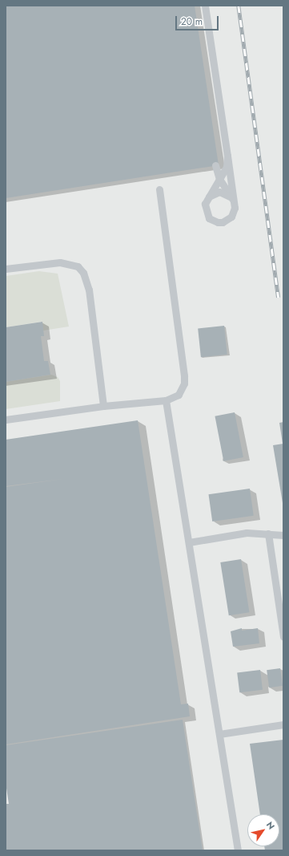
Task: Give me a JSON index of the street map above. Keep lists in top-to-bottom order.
{
  "scale_bar": "20 m",
  "north": "top right"
}
